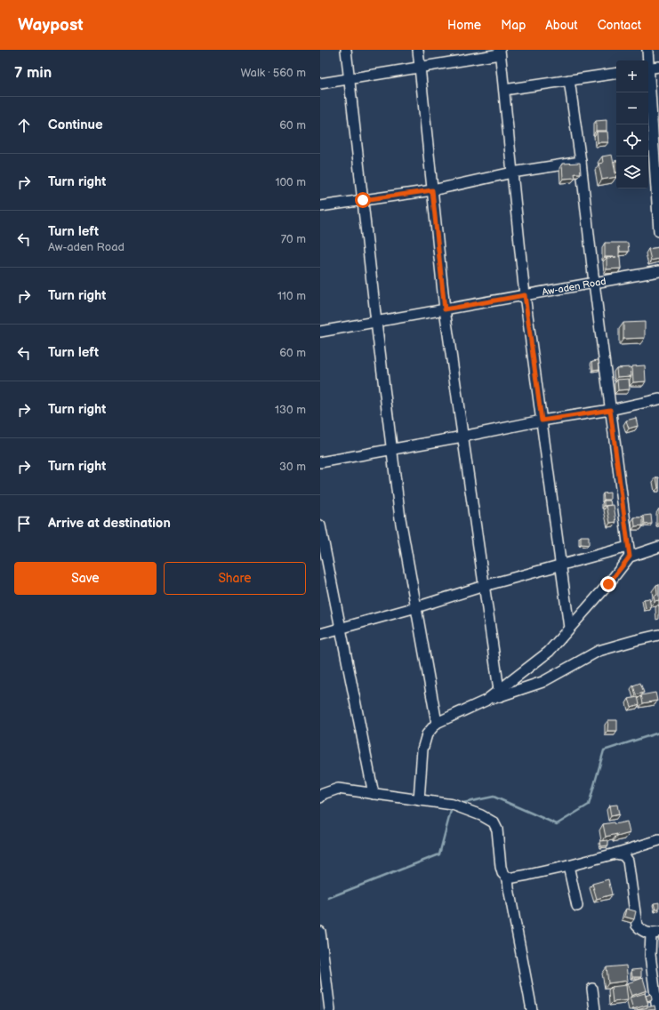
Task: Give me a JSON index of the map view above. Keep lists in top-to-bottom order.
{
  "streets": {
    "street": ["Aw-aden Road"]
  },
  "page": {
    "header": "Waypost",
    "nav": [
      "Home",
      "Map",
      "About",
      "Contact"
    ],
    "heading": ["7 min", "Walk · 560 m"],
    "map_buttons": ["+", "−"],
    "list": [
      ["Continue", "60 m"],
      ["Turn right", "100 m"],
      ["Turn left", "Aw-aden Road", "70 m"],
      ["Turn right", "110 m"],
      ["Turn left", "60 m"],
      ["Turn right", "130 m"],
      ["Turn right", "30 m"],
      "Arrive at destination"
    ],
    "buttons": ["Save", "Share"]
  }
}
